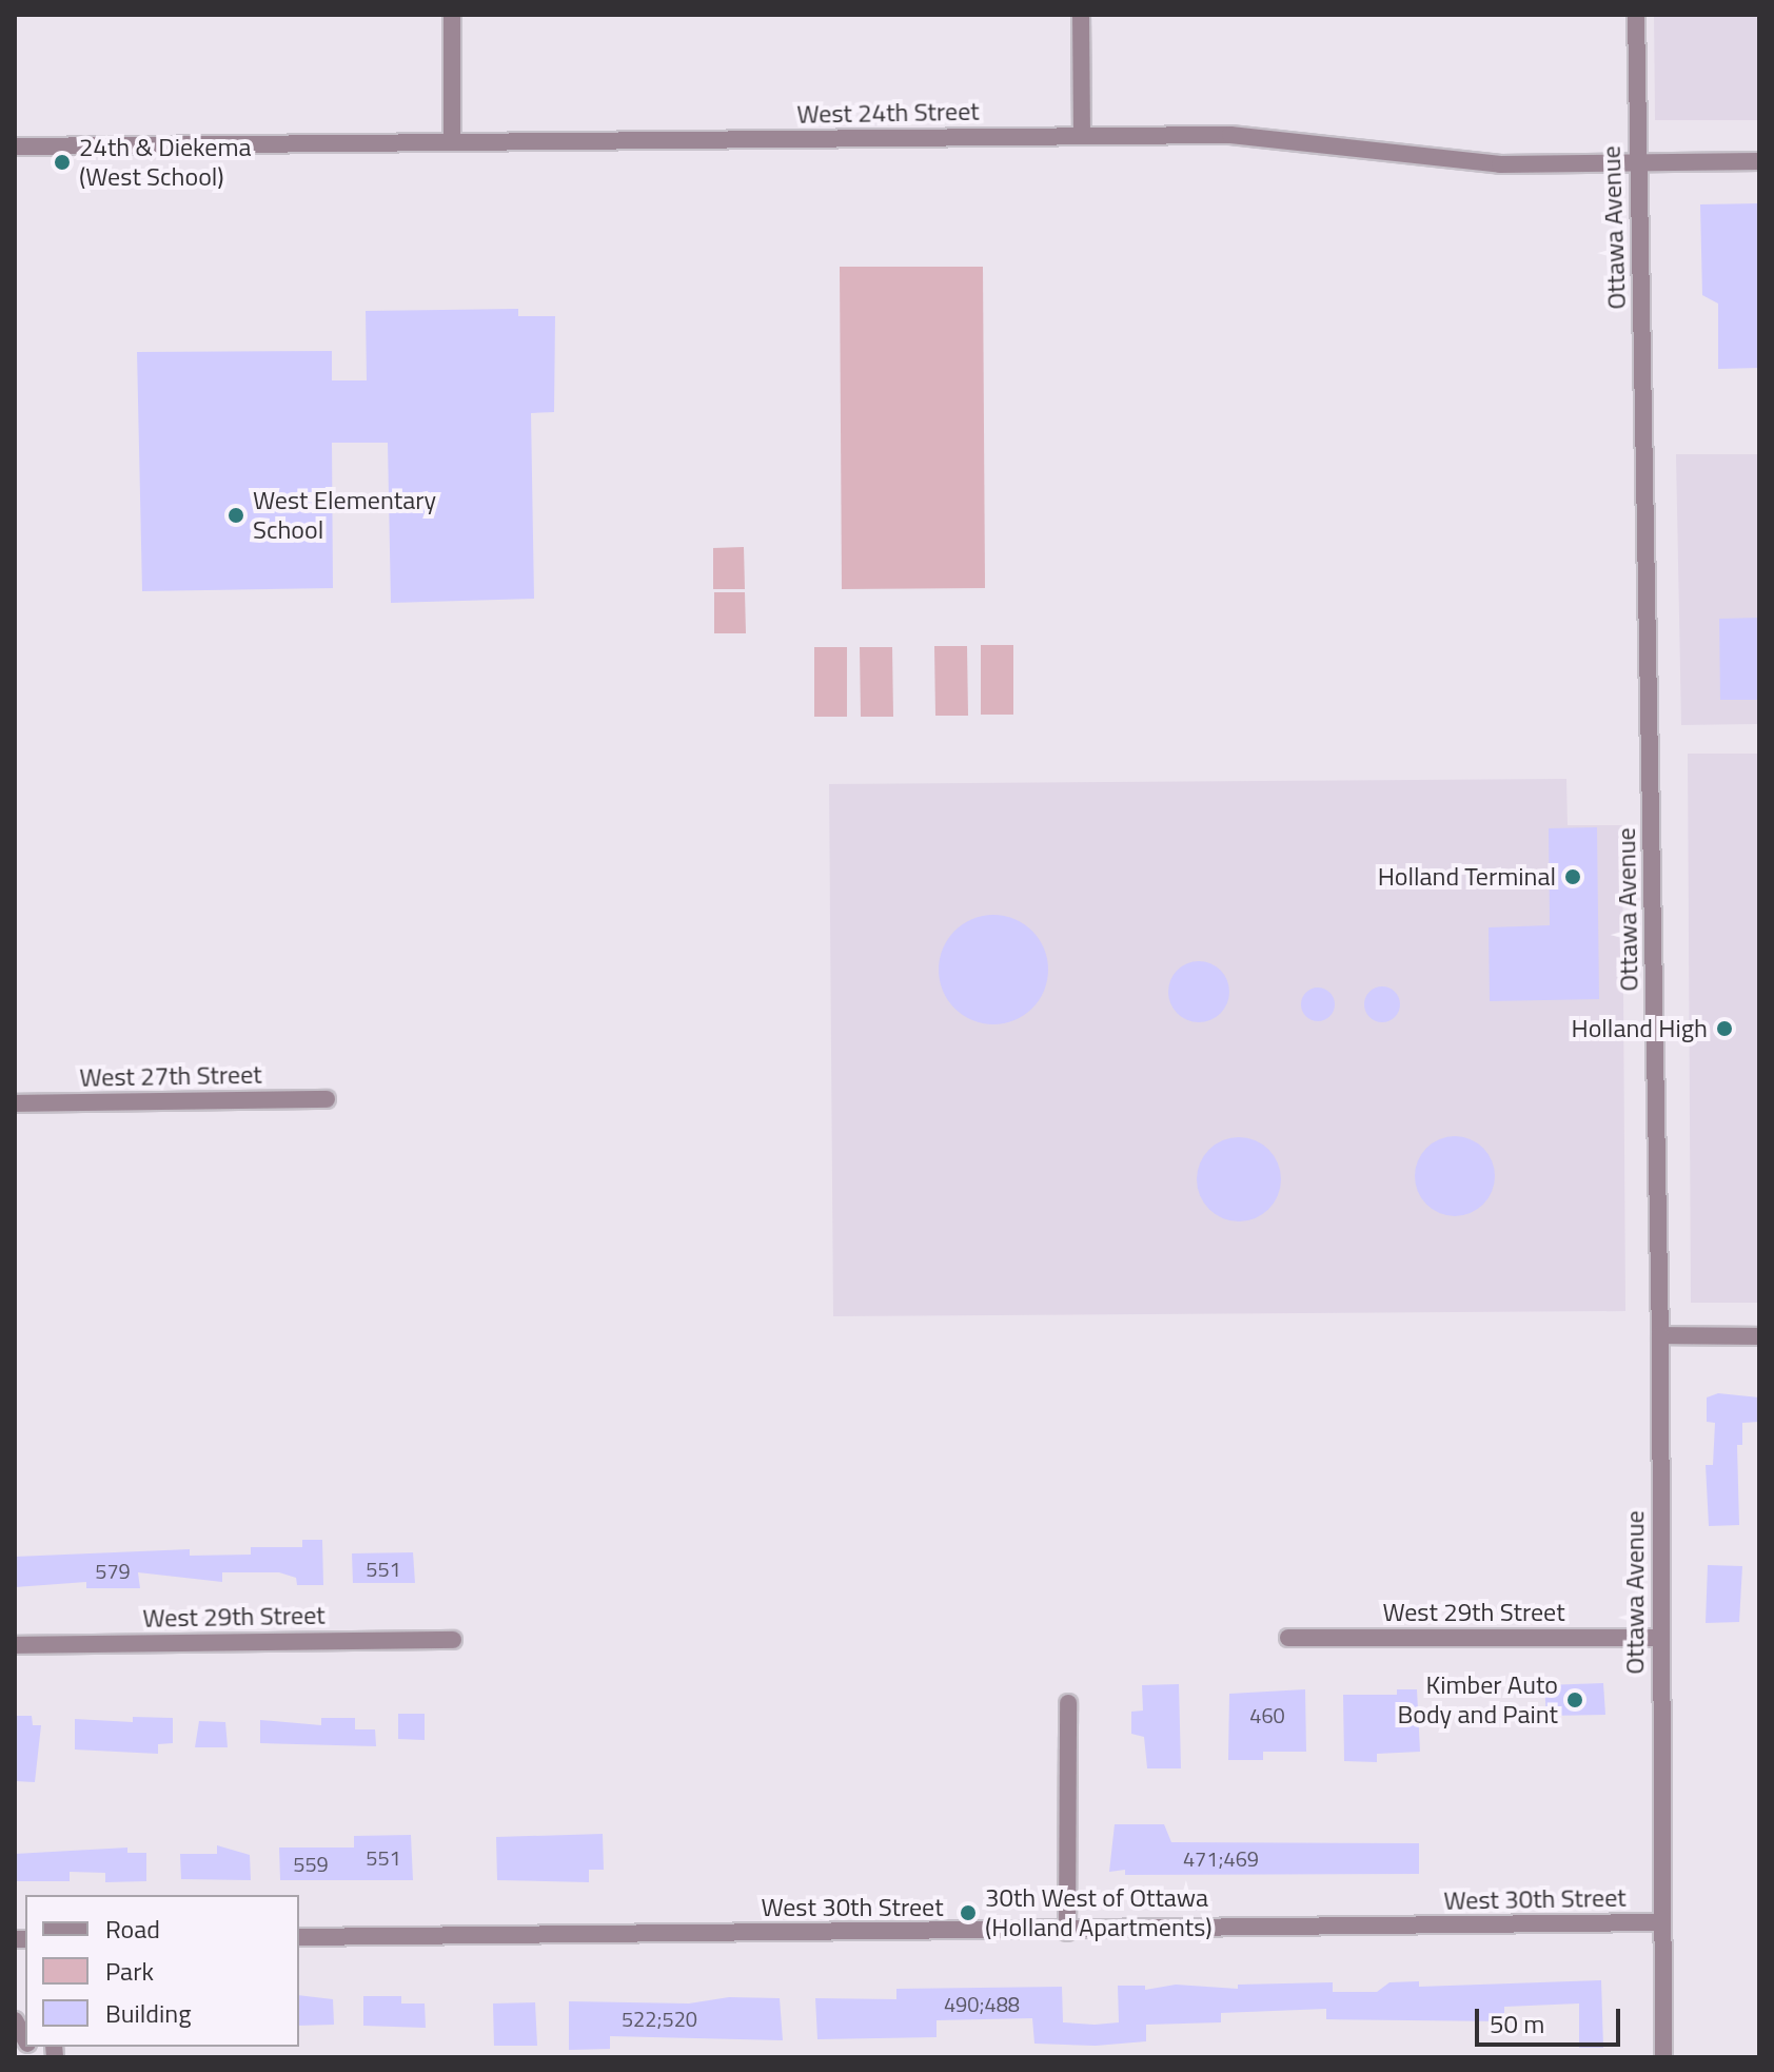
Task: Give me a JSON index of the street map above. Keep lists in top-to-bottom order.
{
  "streets": {
    "street": [
      "West 24th Street",
      "Ottawa Avenue",
      "West 27th Street",
      "West 29th Street",
      "West 30th Street"
    ]
  },
  "crossings": [
    ["West 24th Street", "Ottawa Avenue"],
    ["Ottawa Avenue", "West 29th Street"],
    ["Ottawa Avenue", "West 30th Street"]
  ],
  "places": [
    "24th & Diekema (West School)",
    "West Elementary School",
    "Holland Terminal",
    "Holland High",
    "Kimber Auto Body and Paint",
    "30th West of Ottawa (Holland Apartments)"
  ],
  "house_numbers": [
    "551",
    "579",
    "460",
    "551",
    "471;469",
    "559",
    "490;488",
    "522;520"
  ],
  "legend": ["Road", "Park", "Building"],
  "scale_bar": "50 m"
}
